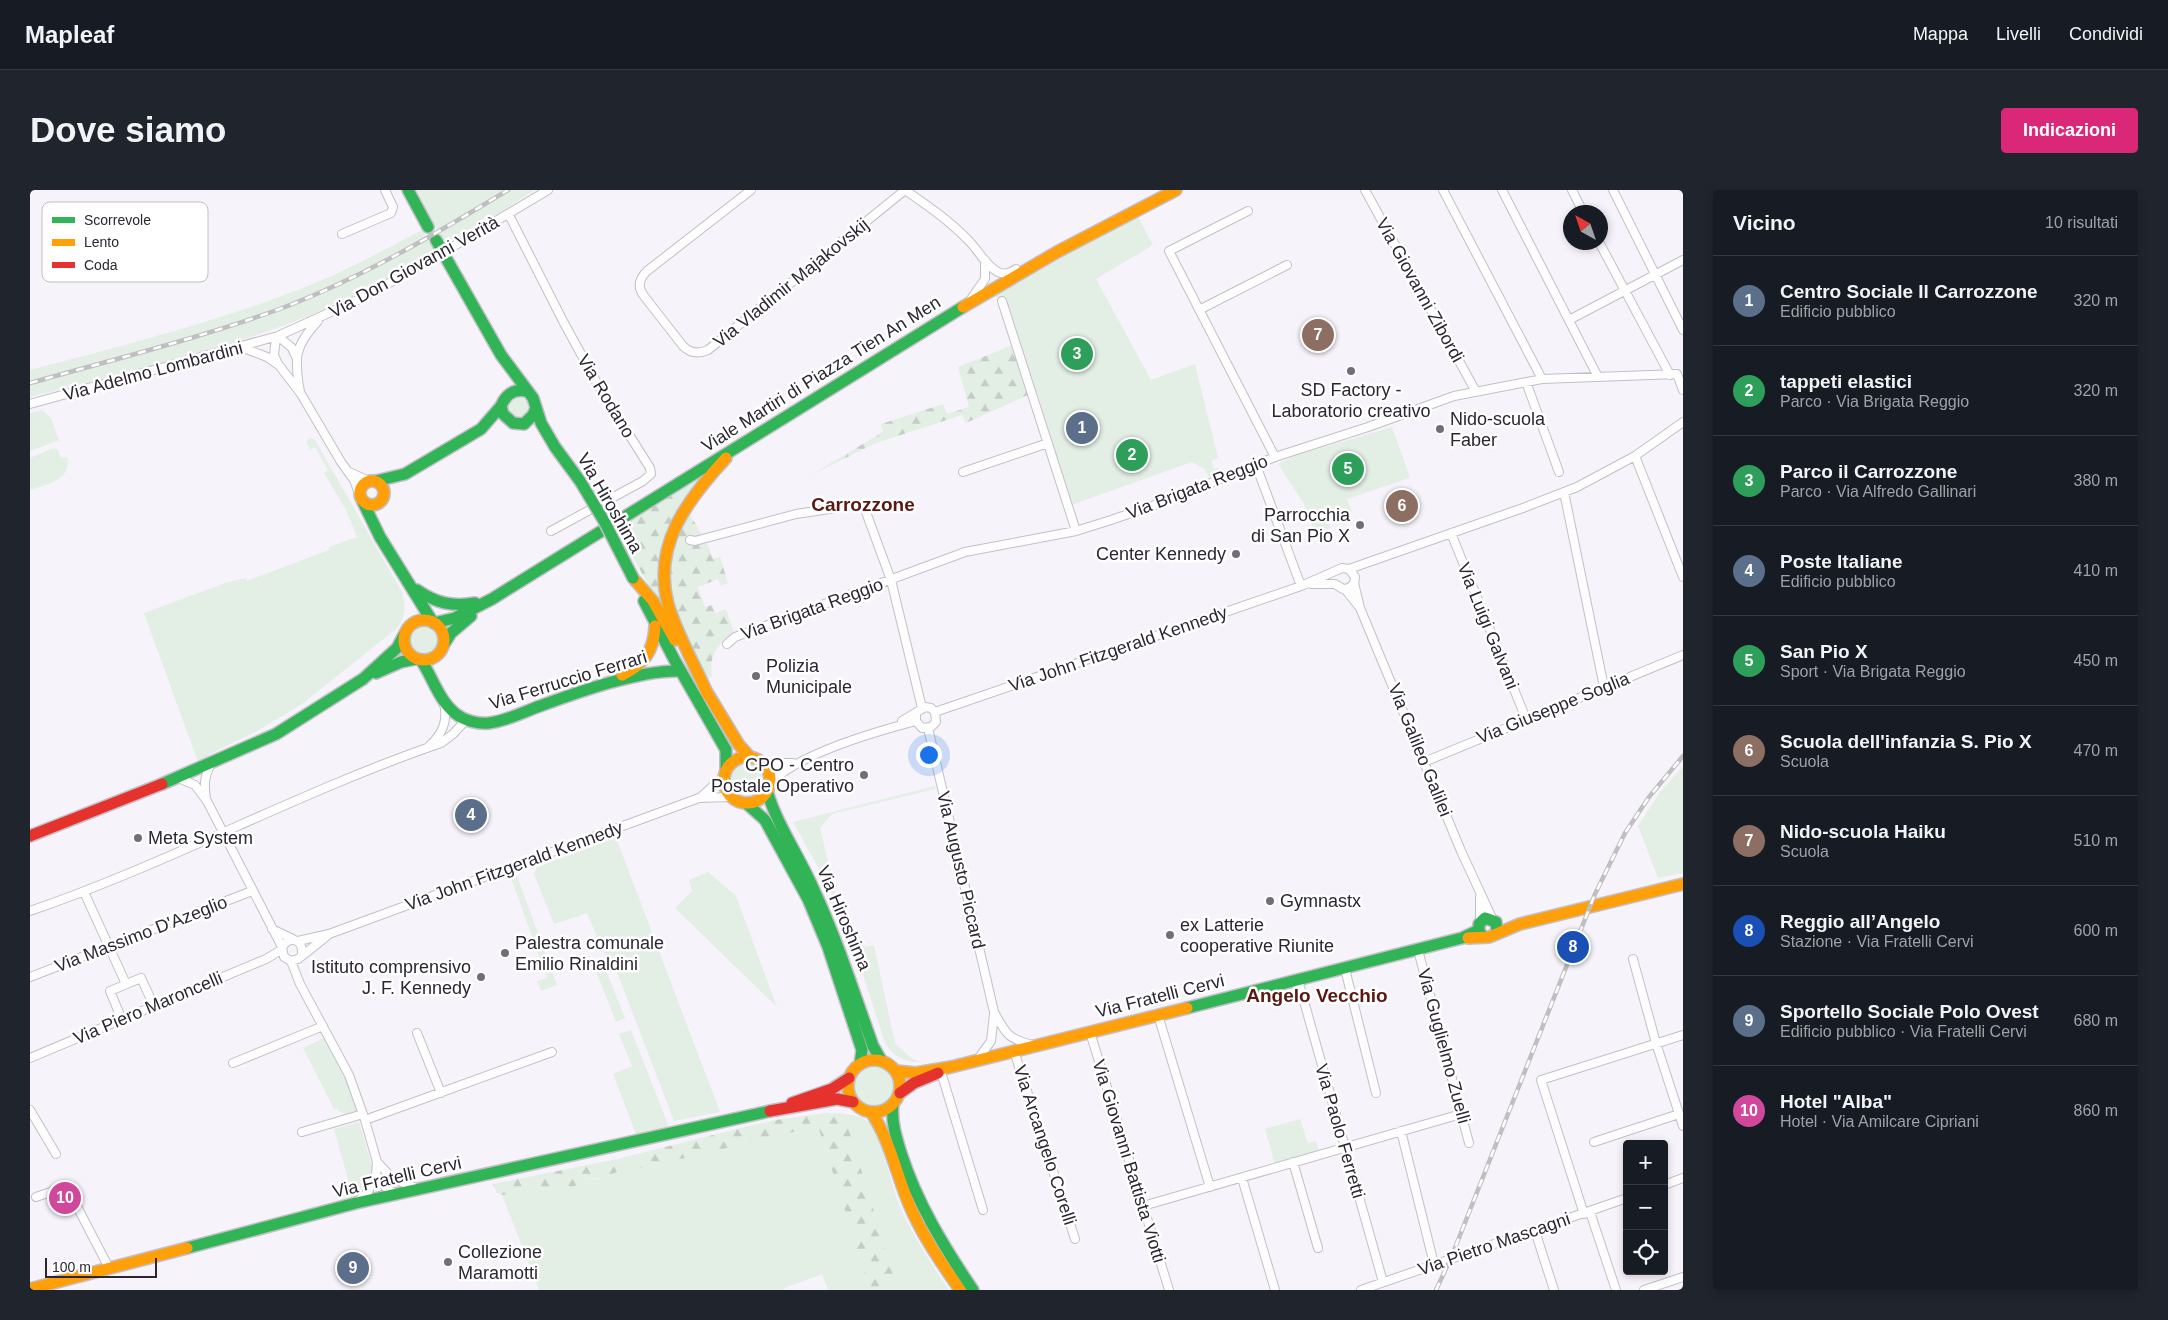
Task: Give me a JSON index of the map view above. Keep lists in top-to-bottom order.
{
  "streets": {
    "main road": [
      "Viale Martiri di Piazza Tien An Men",
      "Via Hiroshima",
      "Via Ferruccio Ferrari",
      "Via Fratelli Cervi"
    ],
    "street": [
      "Via Don Giovanni Verità",
      "Via Vladimir Majakovskij",
      "Via Giovanni Zibordi",
      "Via Adelmo Lombardini",
      "Via Rodano",
      "Via Brigata Reggio",
      "Via Luigi Galvani",
      "Via John Fitzgerald Kennedy",
      "Via Giuseppe Soglia",
      "Via Galileo Galilei",
      "Via Augusto Piccard",
      "Via Massimo D'Azeglio",
      "Via Piero Maroncelli",
      "Via Guglielmo Zuelli",
      "Via Paolo Ferretti",
      "Via Arcangelo Corelli",
      "Via Giovanni Battista Viotti",
      "Via Pietro Mascagni"
    ]
  },
  "crossings": [
    ["Via Don Giovanni Verità", "Via Adelmo Lombardini"],
    ["Via Don Giovanni Verità", "Via Rodano"],
    ["Via Giovanni Zibordi", "Via Brigata Reggio"],
    ["Via Hiroshima", "Via John Fitzgerald Kennedy"],
    ["Via Hiroshima", "Via Ferruccio Ferrari"],
    ["Via Hiroshima", "Via Fratelli Cervi"],
    ["Via Luigi Galvani", "Via John Fitzgerald Kennedy"],
    ["Via Luigi Galvani", "Via Giuseppe Soglia"],
    ["Via John Fitzgerald Kennedy", "Via Galileo Galilei"],
    ["Via John Fitzgerald Kennedy", "Via Augusto Piccard"],
    ["Via John Fitzgerald Kennedy", "Via Piero Maroncelli"],
    ["Via Giuseppe Soglia", "Via Galileo Galilei"],
    ["Via Galileo Galilei", "Via Fratelli Cervi"],
    ["Via Augusto Piccard", "Via Fratelli Cervi"],
    ["Via Fratelli Cervi", "Via Guglielmo Zuelli"],
    ["Via Fratelli Cervi", "Via Paolo Ferretti"],
    ["Via Fratelli Cervi", "Via Arcangelo Corelli"],
    ["Via Fratelli Cervi", "Via Giovanni Battista Viotti"],
    ["Via Paolo Ferretti", "Via Pietro Mascagni"]
  ],
  "districts": ["Carrozzone", "Angelo Vecchio"],
  "places": [
    "SD Factory - Laboratorio creativo",
    "Nido-scuola Faber",
    "Parrocchia di San Pio X",
    "Center Kennedy",
    "Polizia Municipale",
    "CPO - Centro Postale Operativo",
    "Meta System",
    "Gymnastx",
    "ex Latterie cooperative Riunite",
    "Palestra comunale Emilio Rinaldini",
    "Istituto comprensivo J. F. Kennedy",
    "Collezione Maramotti"
  ],
  "legend": ["Scorrevole", "Lento", "Coda"],
  "scale_bar": "100 m",
  "north": "top left",
  "page": {
    "header": "Mapleaf",
    "nav": ["Mappa", "Livelli", "Condividi"],
    "buttons": "Indicazioni",
    "title": "Dove siamo",
    "heading": ["Vicino", "10 risultati"],
    "list": [
      {
        "mark": "1",
        "name": "Centro Sociale Il Carrozzone",
        "note": "Edificio pubblico",
        "value": "320 m"
      },
      {
        "mark": "2",
        "name": "tappeti elastici",
        "note": "Parco · Via Brigata Reggio",
        "value": "320 m"
      },
      {
        "mark": "3",
        "name": "Parco il Carrozzone",
        "note": "Parco · Via Alfredo Gallinari",
        "value": "380 m"
      },
      {
        "mark": "4",
        "name": "Poste Italiane",
        "note": "Edificio pubblico",
        "value": "410 m"
      },
      {
        "mark": "5",
        "name": "San Pio X",
        "note": "Sport · Via Brigata Reggio",
        "value": "450 m"
      },
      {
        "mark": "6",
        "name": "Scuola dell'infanzia S. Pio X",
        "note": "Scuola",
        "value": "470 m"
      },
      {
        "mark": "7",
        "name": "Nido-scuola Haiku",
        "note": "Scuola",
        "value": "510 m"
      },
      {
        "mark": "8",
        "name": "Reggio all’Angelo",
        "note": "Stazione · Via Fratelli Cervi",
        "value": "600 m"
      },
      {
        "mark": "9",
        "name": "Sportello Sociale Polo Ovest",
        "note": "Edificio pubblico · Via Fratelli Cervi",
        "value": "680 m"
      },
      {
        "mark": "10",
        "name": "Hotel \"Alba\"",
        "note": "Hotel · Via Amilcare Cipriani",
        "value": "860 m"
      }
    ],
    "pins": [
      "7",
      "3",
      "1",
      "2",
      "5",
      "6",
      "4",
      "8",
      "10",
      "9"
    ],
    "map_buttons": ["+", "−"],
    "scale": "100 m"
  }
}
